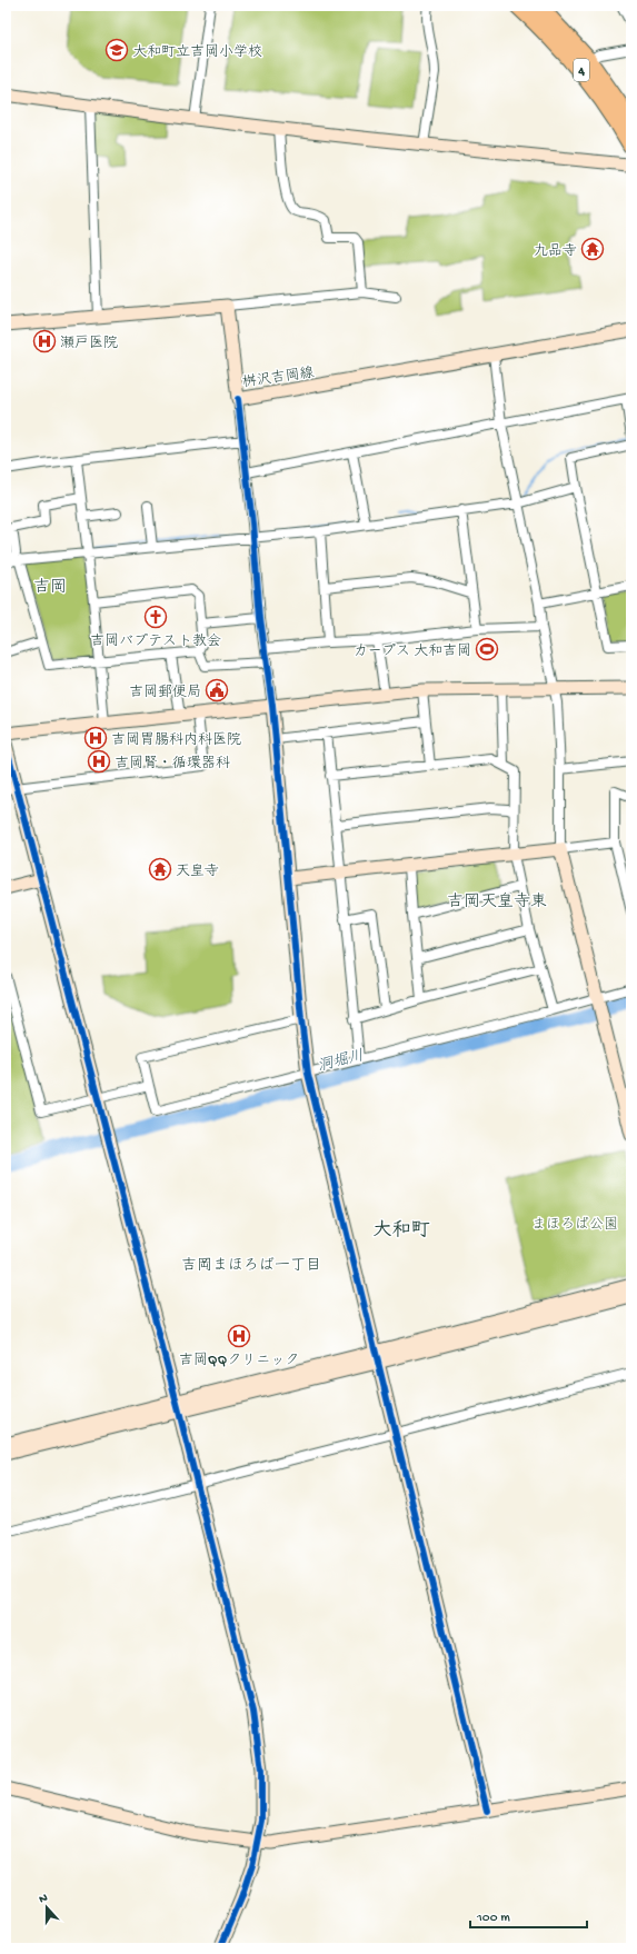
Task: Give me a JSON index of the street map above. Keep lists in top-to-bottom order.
{
  "streets": {
    "highway": ["4"],
    "street": ["桝沢吉岡線"]
  },
  "districts": [
    "吉岡",
    "吉岡天皇寺東",
    "大和町",
    "吉岡まほろば一丁目"
  ],
  "water": ["洞堀川"],
  "parks": ["まほろば公園"],
  "places": {
    "school or university": ["大和町立吉岡小学校"],
    "temple": ["九品寺", "天皇寺"],
    "hospital": [
      "瀬戸医院",
      "吉岡胃腸科内科医院",
      "吉岡腎・循環器科",
      "吉岡QQクリニック"
    ],
    "church": ["吉岡バプテスト教会"],
    "sports": ["カーブス 大和吉岡"],
    "public building": ["吉岡郵便局"]
  },
  "scale_bar": "100 m",
  "north": "top"
}
